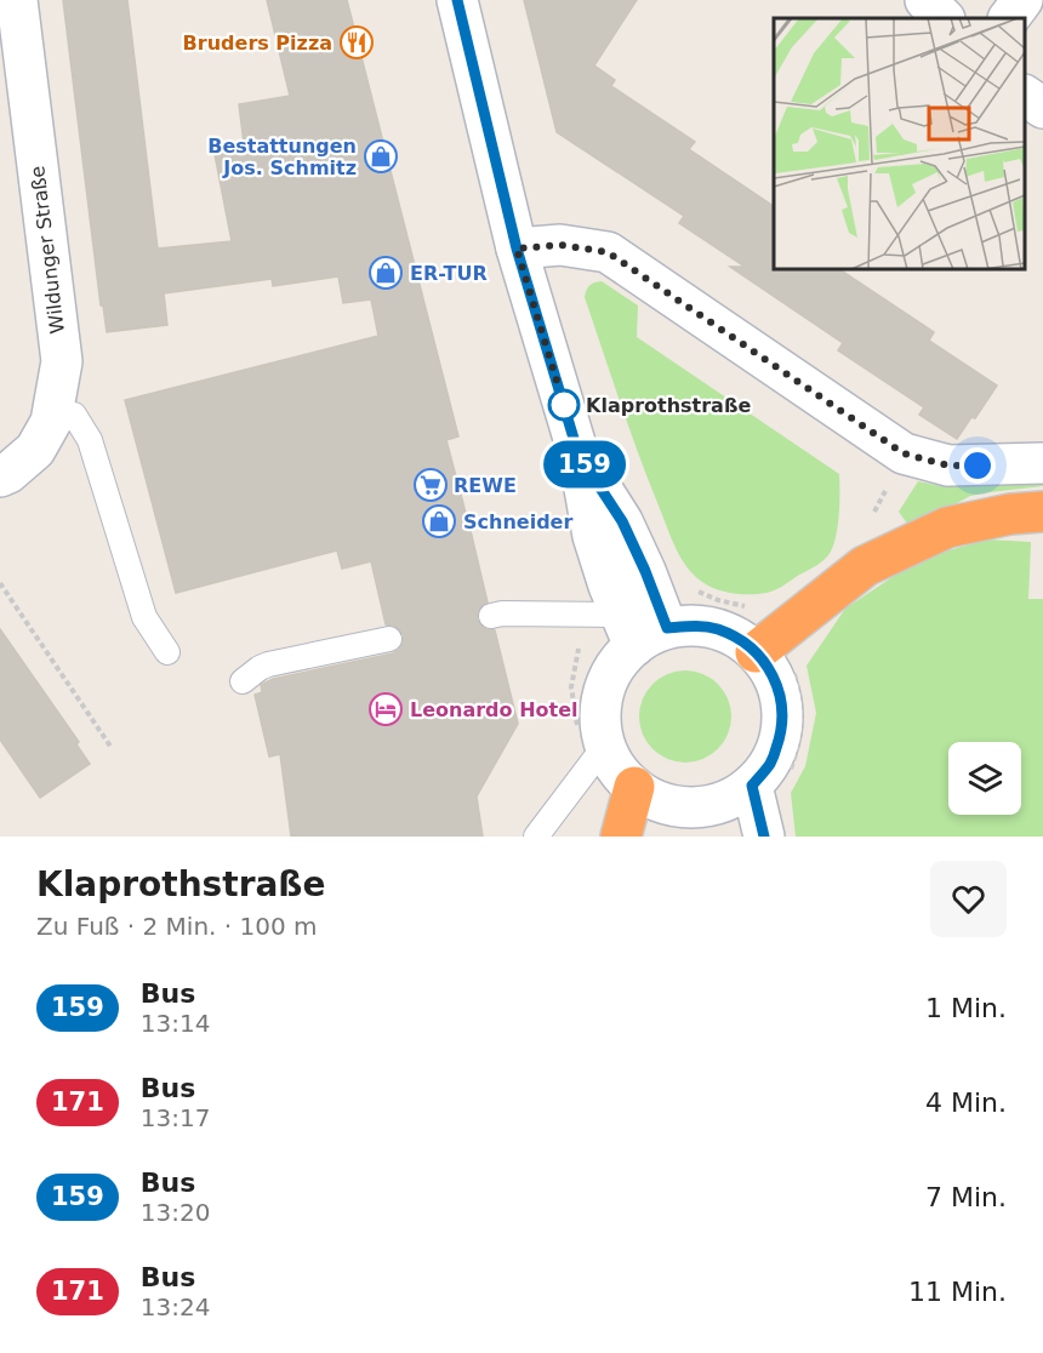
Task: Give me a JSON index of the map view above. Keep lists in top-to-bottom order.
{
  "streets": {
    "street": ["Wildunger Straße"]
  },
  "places": {
    "restaurant": ["Bruders Pizza"],
    "shop": ["Bestattungen Jos. Schmitz", "ER-TUR", "Schneider"],
    "other": ["Klaprothstraße"],
    "supermarket": ["REWE"],
    "hotel": ["Leonardo Hotel"]
  },
  "lines": ["bus line 159"],
  "page": {
    "on_map": "159",
    "heading": ["Klaprothstraße", "Zu Fuß · 2 Min. · 100 m"],
    "list": [
      {
        "mark": "159",
        "name": "Bus",
        "note": "13:14",
        "value": "1 Min."
      },
      {
        "mark": "171",
        "name": "Bus",
        "note": "13:17",
        "value": "4 Min."
      },
      {
        "mark": "159",
        "name": "Bus",
        "note": "13:20",
        "value": "7 Min."
      },
      {
        "mark": "171",
        "name": "Bus",
        "note": "13:24",
        "value": "11 Min."
      }
    ]
  }
}
